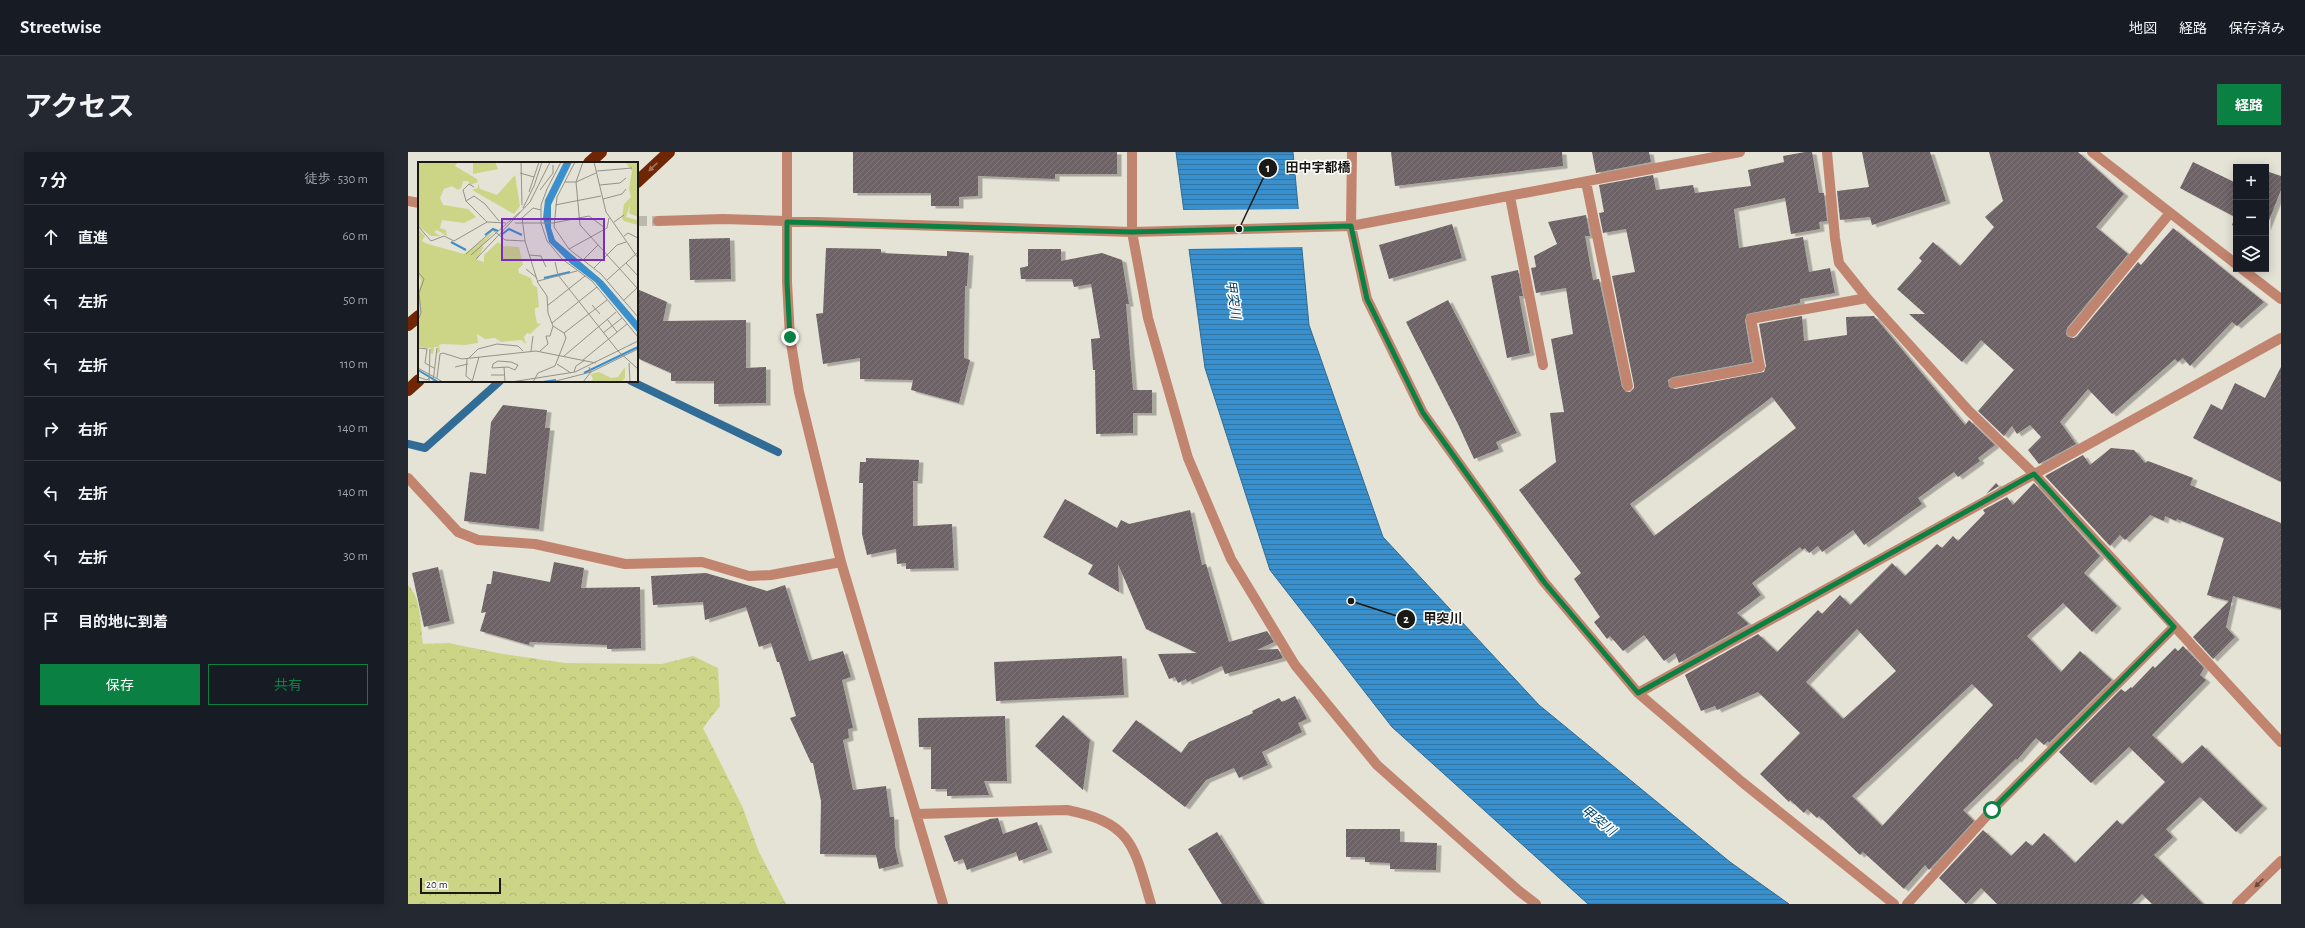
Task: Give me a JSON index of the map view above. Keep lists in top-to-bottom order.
{
  "water": ["甲突川"],
  "places": ["田中宇都橋", "甲突川"],
  "scale_bar": "20 m",
  "page": {
    "header": "Streetwise",
    "nav": ["地図", "経路", "保存済み"],
    "title": "アクセス",
    "buttons": [
      "経路",
      ["保存", "共有"]
    ],
    "heading": ["7 分", "徒歩 · 530 m"],
    "map_buttons": ["+", "−"],
    "list": [
      ["直進", "60 m"],
      ["左折", "50 m"],
      ["左折", "110 m"],
      ["右折", "140 m"],
      ["左折", "140 m"],
      ["左折", "30 m"],
      "目的地に到着"
    ],
    "scale": "20 m"
  }
}
